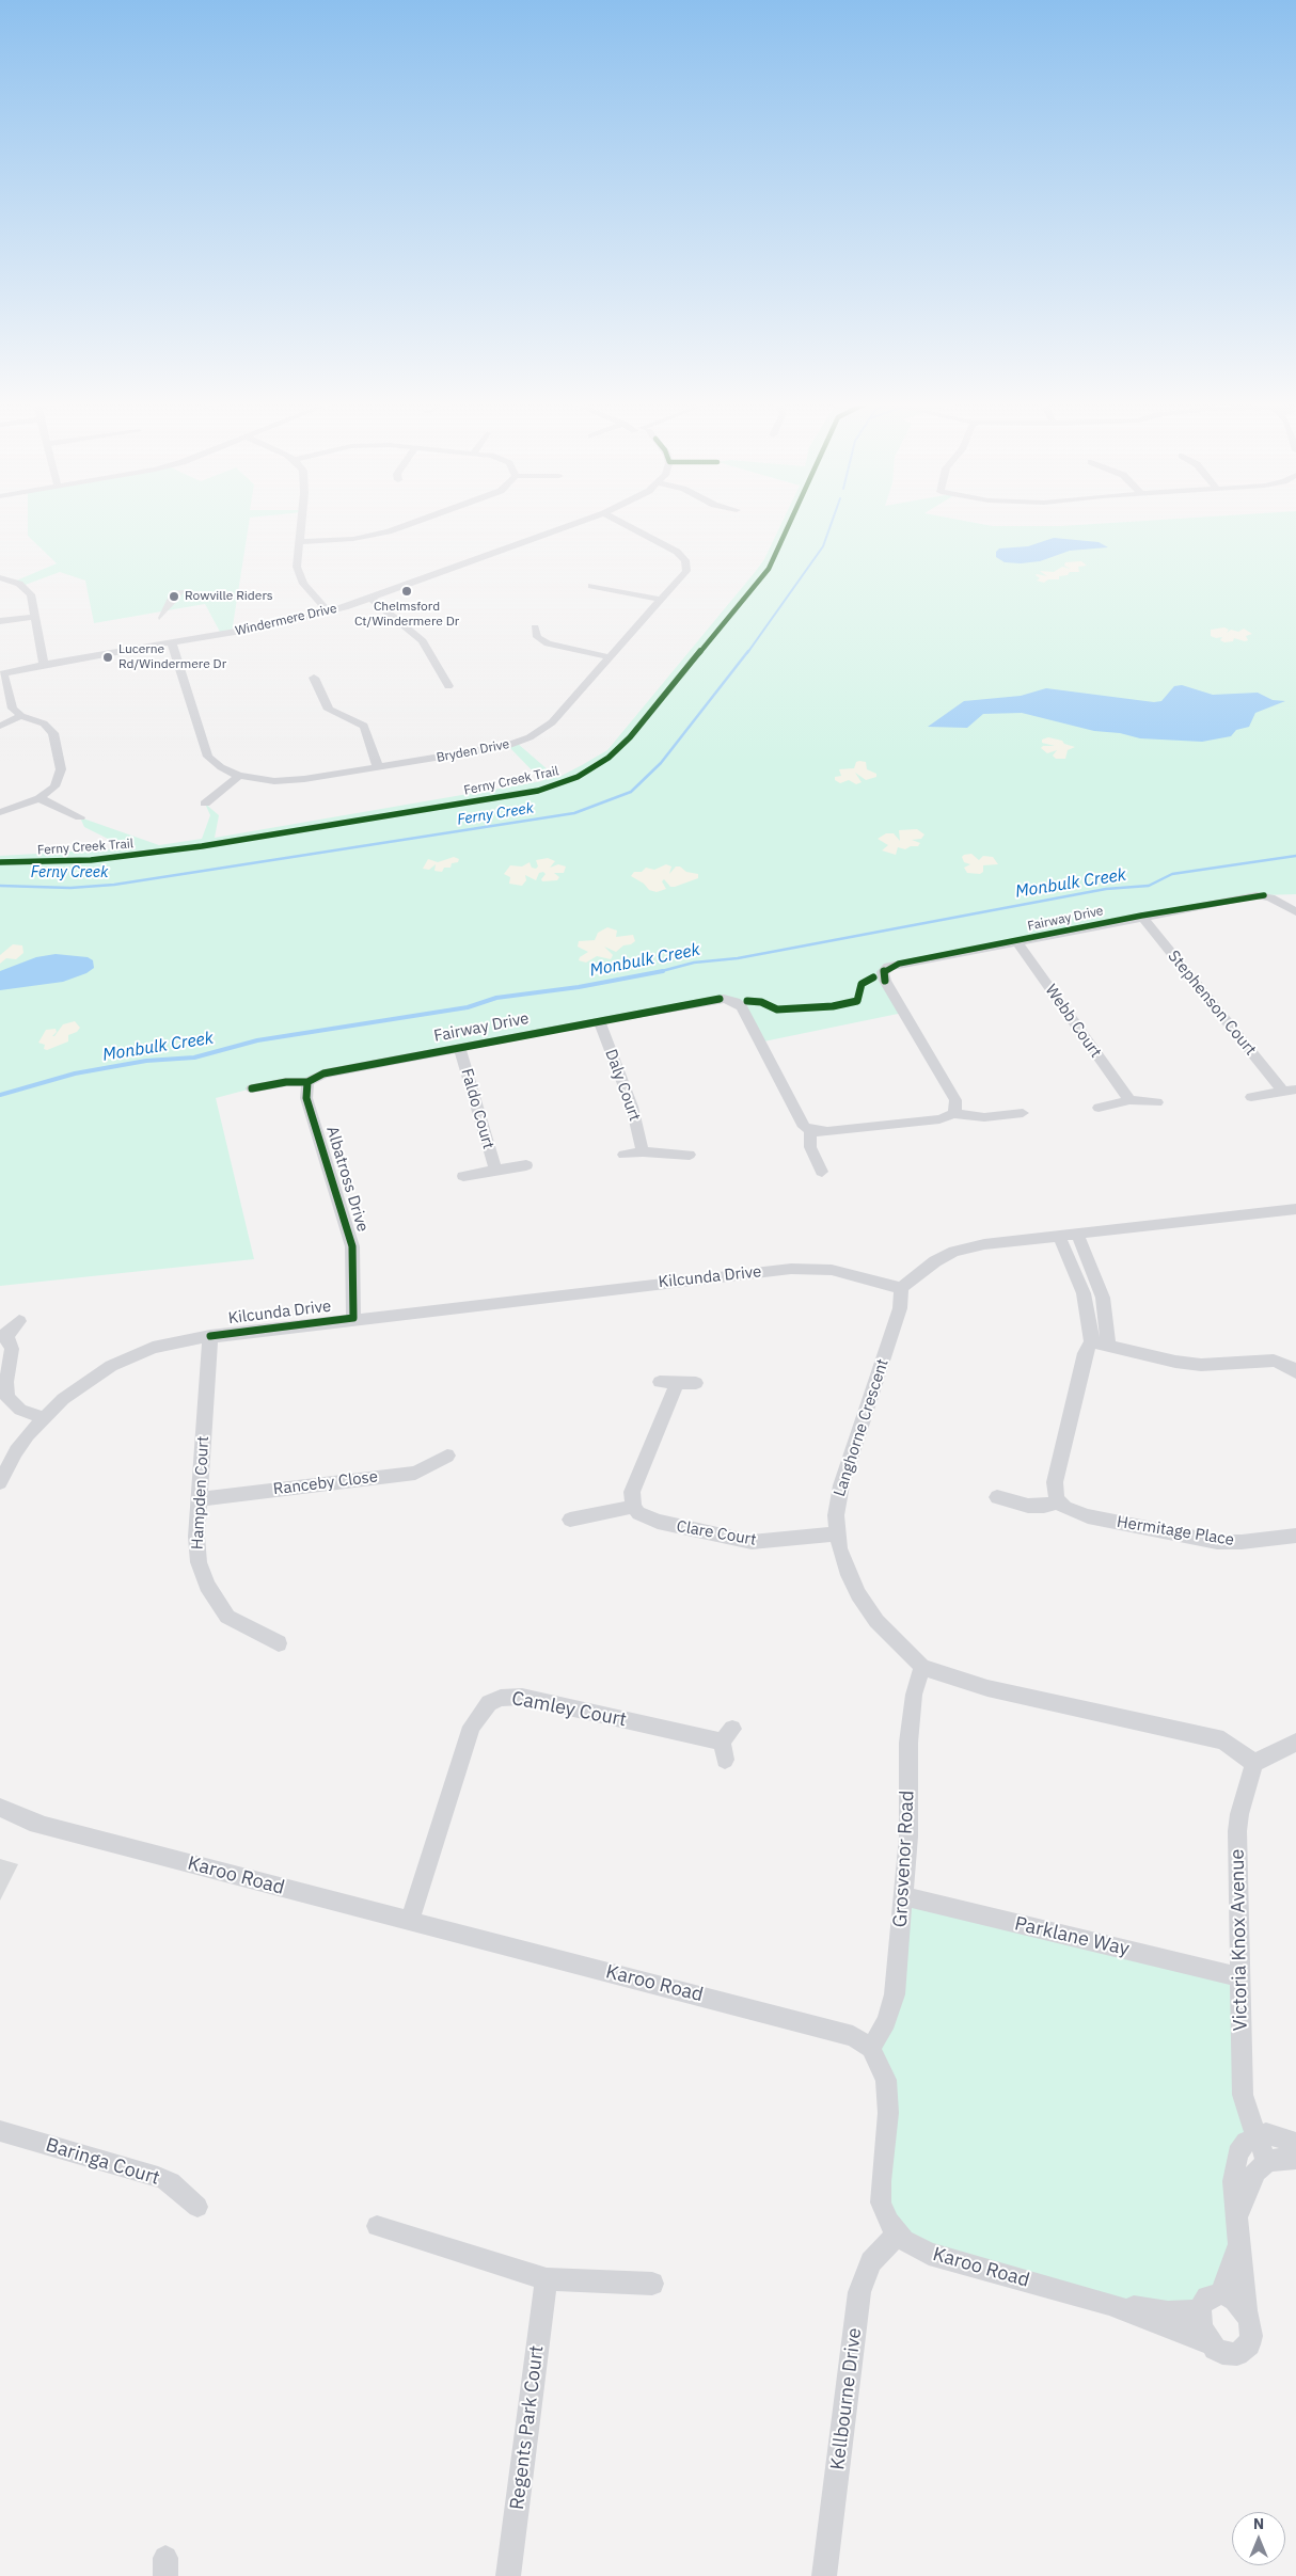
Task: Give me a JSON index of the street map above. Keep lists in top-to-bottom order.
{
  "streets": {
    "street": [
      "Windermere Drive",
      "Bryden Drive",
      "Fairway Drive",
      "Stephenson Court",
      "Webb Court",
      "Daly Court",
      "Faldo Court",
      "Albatross Drive",
      "Kilcunda Drive",
      "Langhorne Crescent",
      "Ranceby Close",
      "Hampden Court",
      "Hermitage Place",
      "Clare Court",
      "Camley Court",
      "Grosvenor Road",
      "Karoo Road",
      "Parklane Way",
      "Victoria Knox Avenue",
      "Baringa Court",
      "Kellbourne Drive",
      "Regents Park Court"
    ],
    "cycle path": ["Ferny Creek Trail"]
  },
  "crossings": [
    ["Windermere Drive", "Bryden Drive"],
    ["Fairway Drive", "Stephenson Court"],
    ["Fairway Drive", "Webb Court"],
    ["Fairway Drive", "Daly Court"],
    ["Fairway Drive", "Faldo Court"],
    ["Fairway Drive", "Albatross Drive"],
    ["Albatross Drive", "Kilcunda Drive"],
    ["Kilcunda Drive", "Langhorne Crescent"],
    ["Kilcunda Drive", "Hampden Court"],
    ["Langhorne Crescent", "Clare Court"],
    ["Langhorne Crescent", "Grosvenor Road"],
    ["Langhorne Crescent", "Victoria Knox Avenue"],
    ["Ranceby Close", "Hampden Court"],
    ["Camley Court", "Karoo Road"],
    ["Grosvenor Road", "Karoo Road"],
    ["Grosvenor Road", "Parklane Way"],
    ["Karoo Road", "Kellbourne Drive"],
    ["Parklane Way", "Victoria Knox Avenue"]
  ],
  "water": ["Ferny Creek", "Monbulk Creek"],
  "places": ["Chelmsford Ct/Windermere Dr", "Rowville Riders", "Lucerne Rd/Windermere Dr"],
  "north": "top"
}
